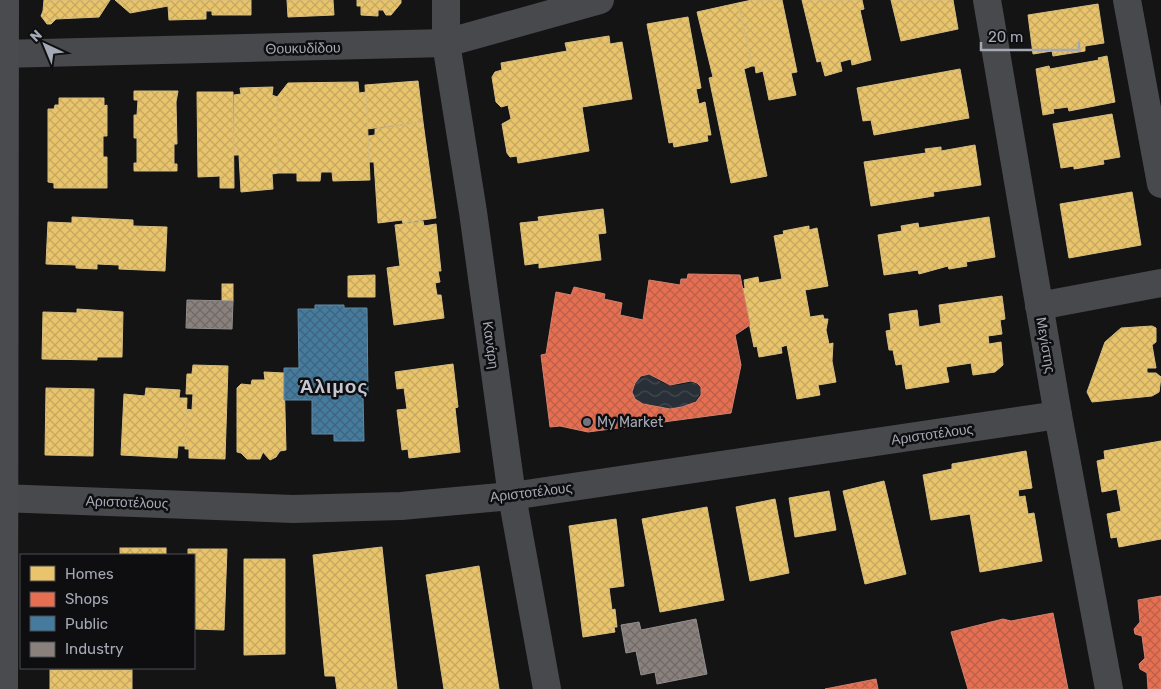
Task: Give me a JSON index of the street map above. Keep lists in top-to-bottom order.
{
  "streets": {
    "street": [
      "Θουκυδίδου",
      "Κανάρη",
      "Μεγίστης",
      "Αριστοτέλους"
    ]
  },
  "crossings": [
    ["Θουκυδίδου", "Κανάρη"],
    ["Κανάρη", "Αριστοτέλους"],
    ["Μεγίστης", "Αριστοτέλους"]
  ],
  "districts": ["Άλιμος"],
  "places": ["My Market"],
  "legend": [
    "Homes",
    "Shops",
    "Public",
    "Industry"
  ],
  "scale_bar": "20 m",
  "north": "top left"
}
